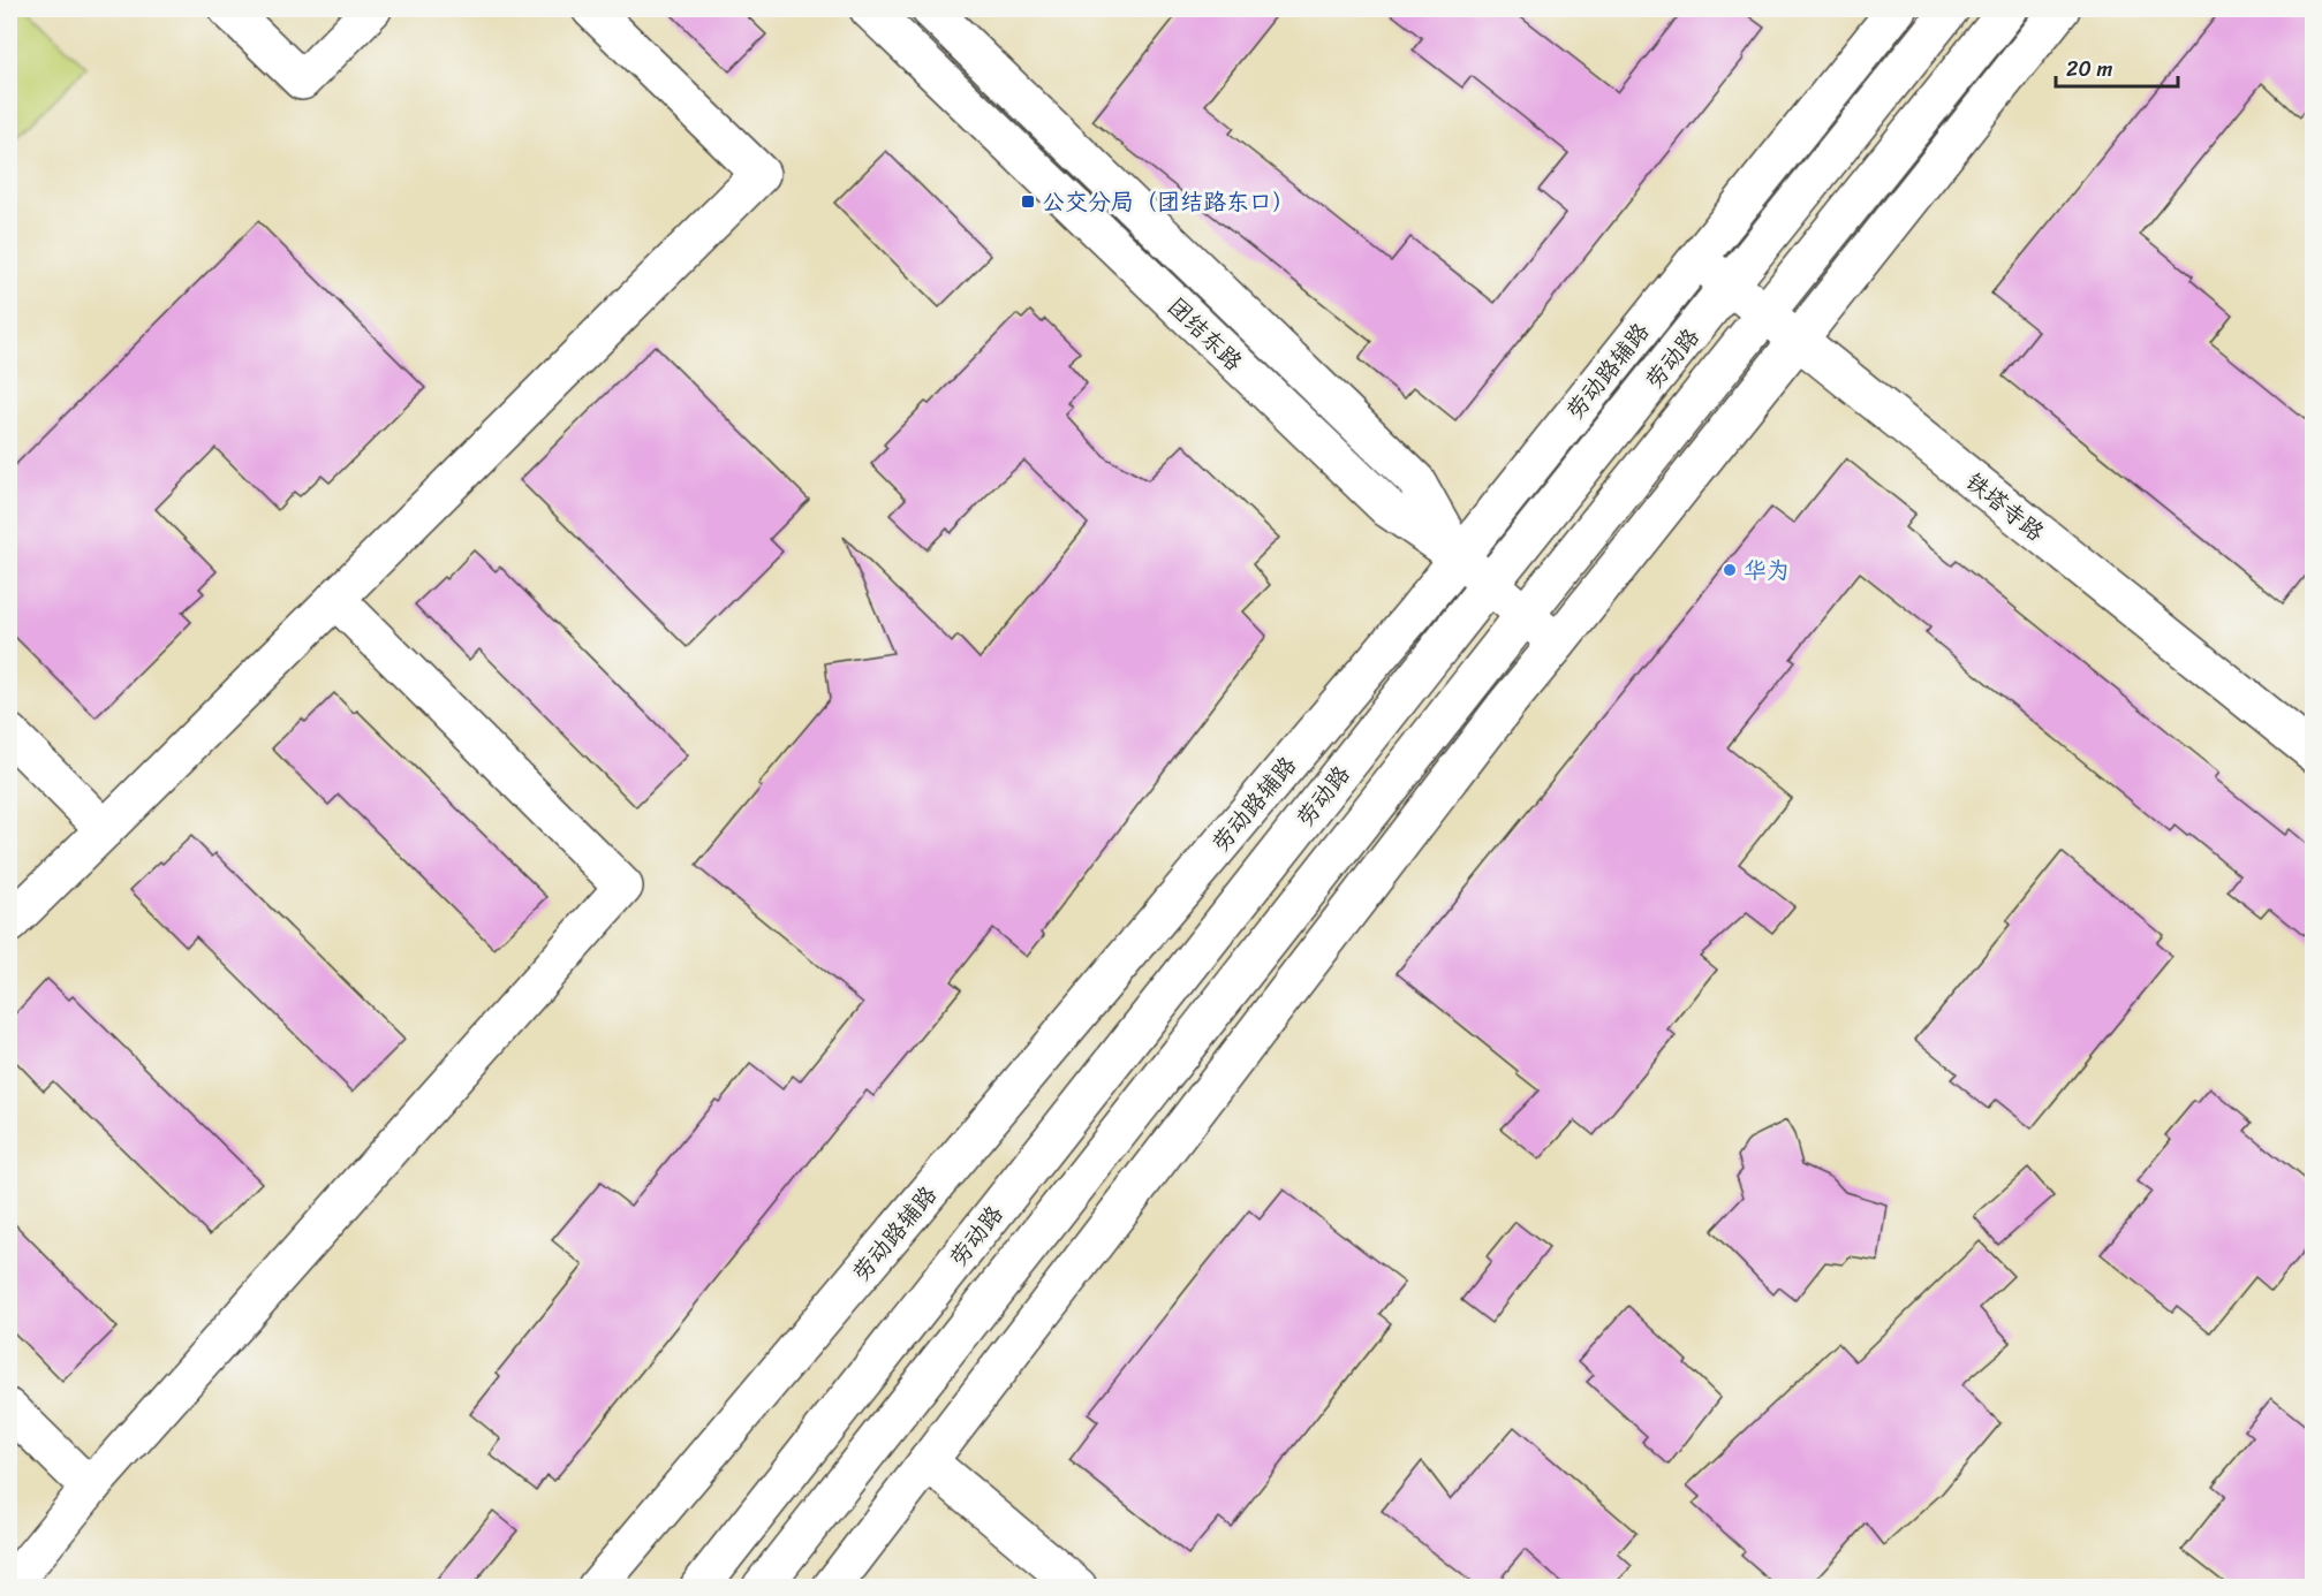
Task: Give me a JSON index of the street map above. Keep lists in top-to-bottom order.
{
  "streets": {
    "street": [
      "团结东路",
      "劳动路",
      "劳动路辅路",
      "铁塔寺路"
    ]
  },
  "crossings": [
    ["团结东路", "劳动路"],
    ["团结东路", "劳动路辅路"],
    ["劳动路", "铁塔寺路"],
    ["劳动路辅路", "铁塔寺路"]
  ],
  "places": {
    "transit": ["公交分局（团结路东口）"],
    "other": ["华为"]
  },
  "scale_bar": "20 m"
}
